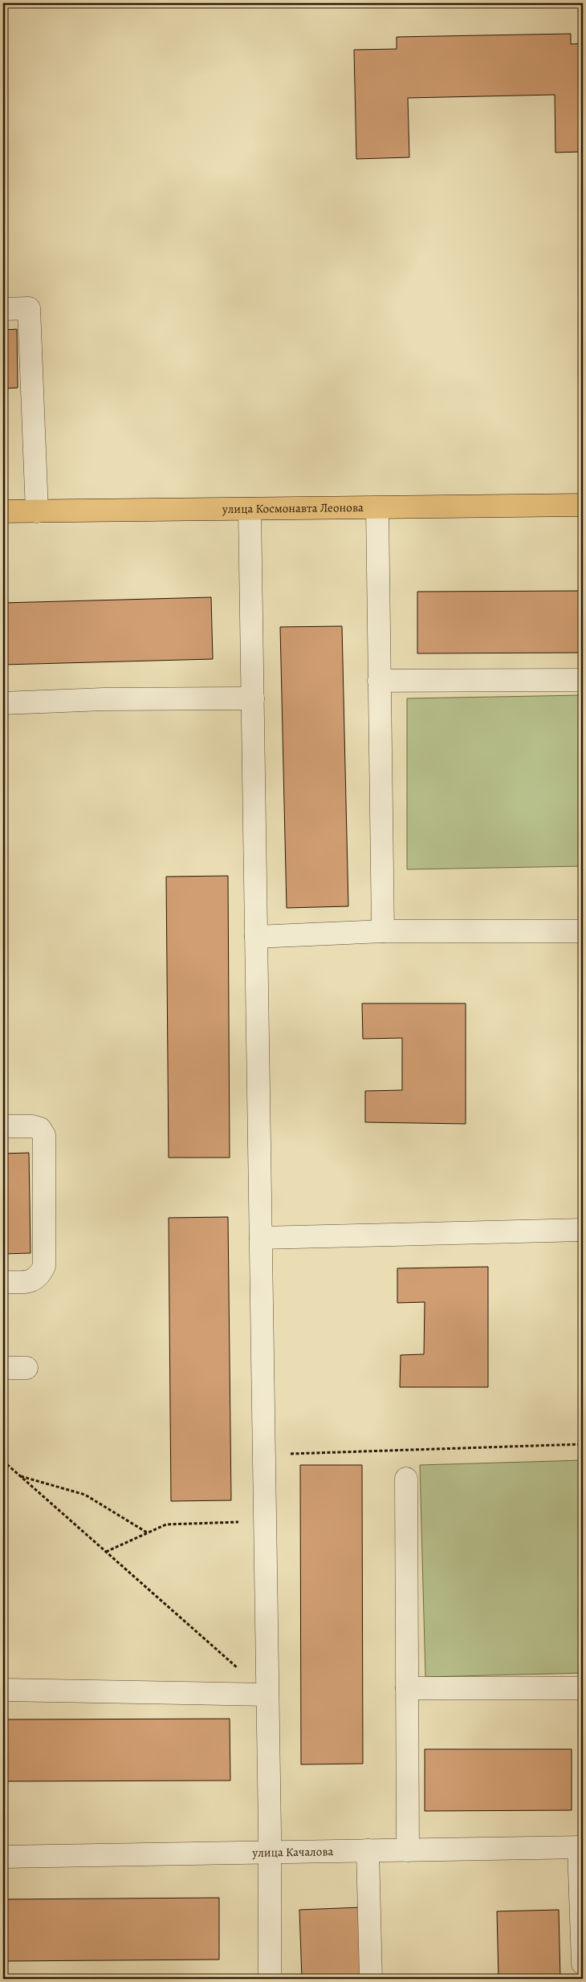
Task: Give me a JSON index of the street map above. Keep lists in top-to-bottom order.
{
  "streets": {
    "main road": ["улица Космонавта Леонова"],
    "street": ["улица Качалова"]
  }
}
